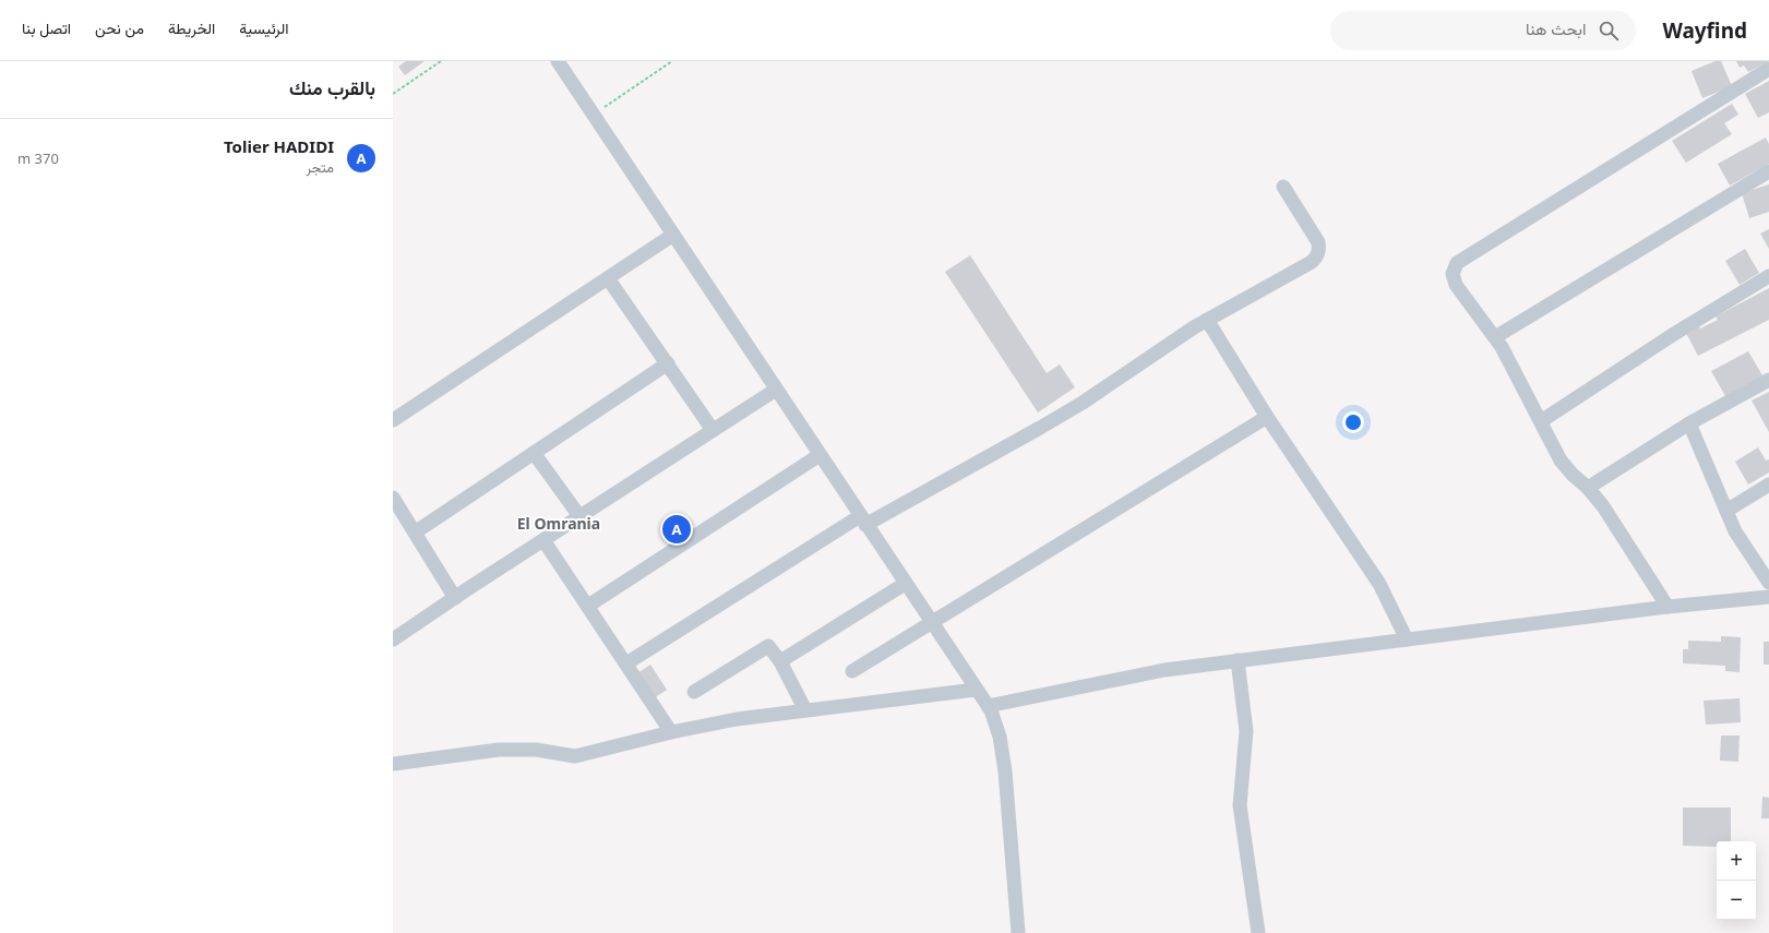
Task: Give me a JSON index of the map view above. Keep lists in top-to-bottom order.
{
  "districts": ["El Omrania"],
  "page": {
    "header": "Wayfind",
    "search": "ابحث هنا",
    "nav": [
      "الرئيسية",
      "الخريطة",
      "من نحن",
      "اتصل بنا"
    ],
    "heading": "بالقرب منك",
    "list": [
      {
        "mark": "A",
        "name": "Tolier HADIDI",
        "note": "متجر",
        "value": "370 m"
      }
    ],
    "pins": "A",
    "map_buttons": ["+", "−"]
  }
}
